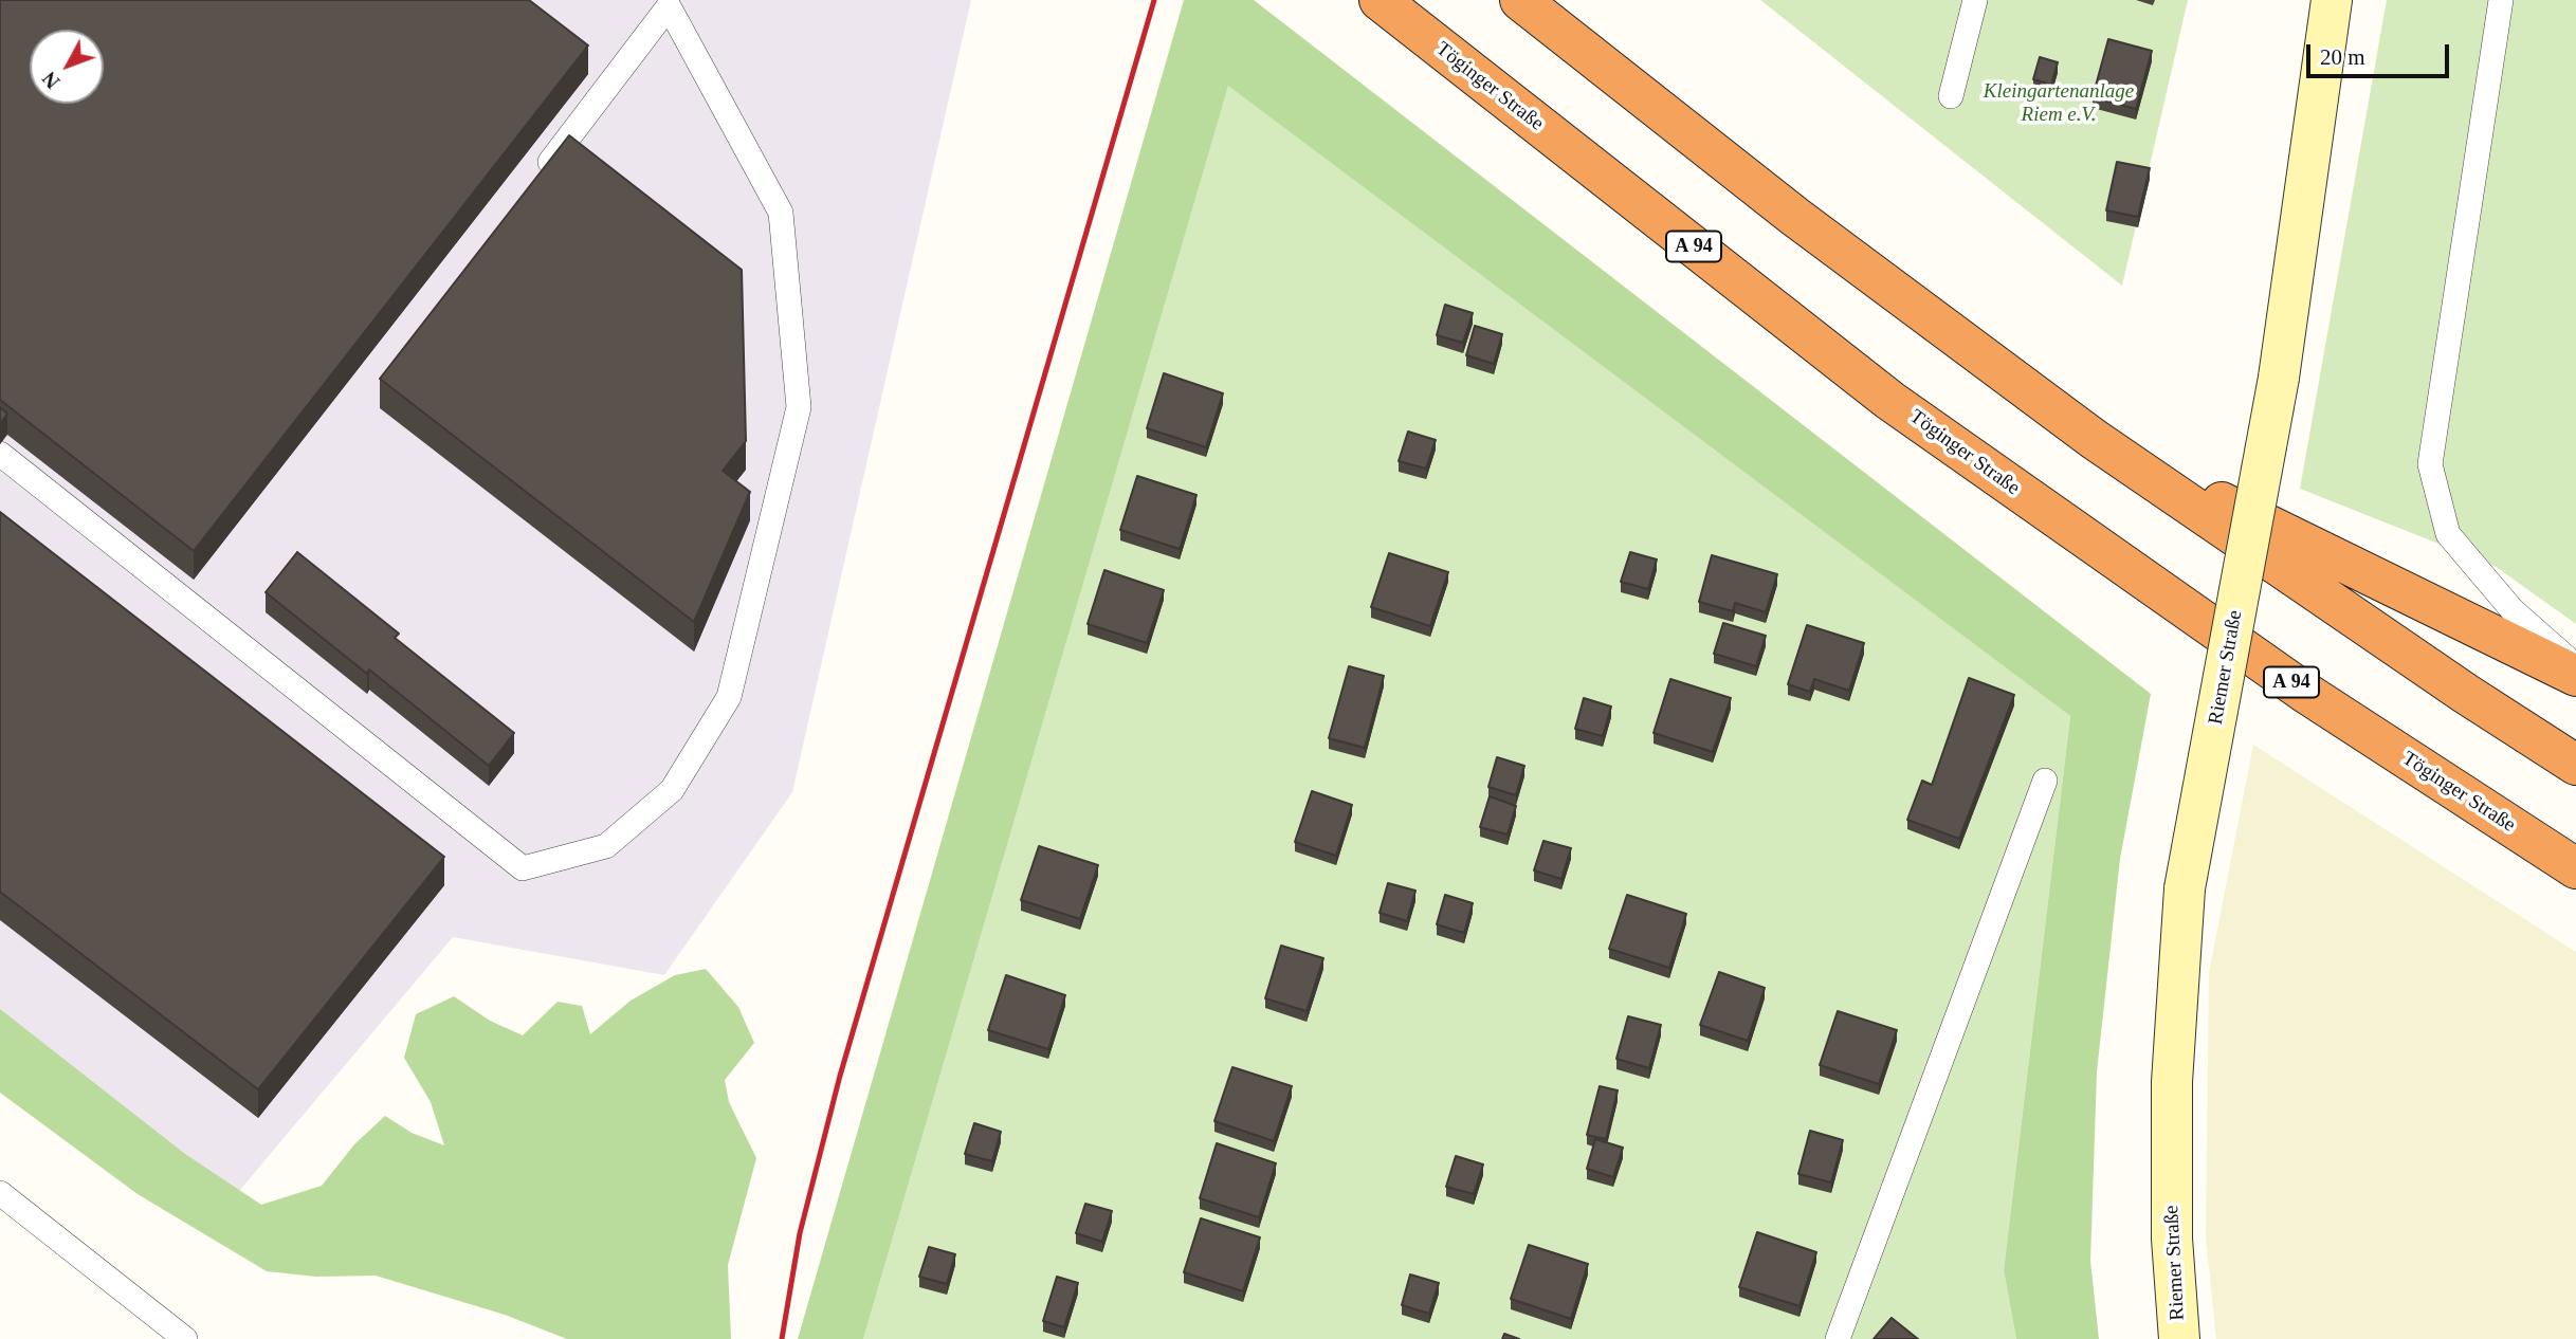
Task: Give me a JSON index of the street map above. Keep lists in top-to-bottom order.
{
  "streets": {
    "highway": ["Töginger Straße", "A 94"],
    "street": ["Riemer Straße"]
  },
  "parks": ["Kleingartenanlage Riem e.V."],
  "scale_bar": "20 m",
  "north": "bottom left"
}
